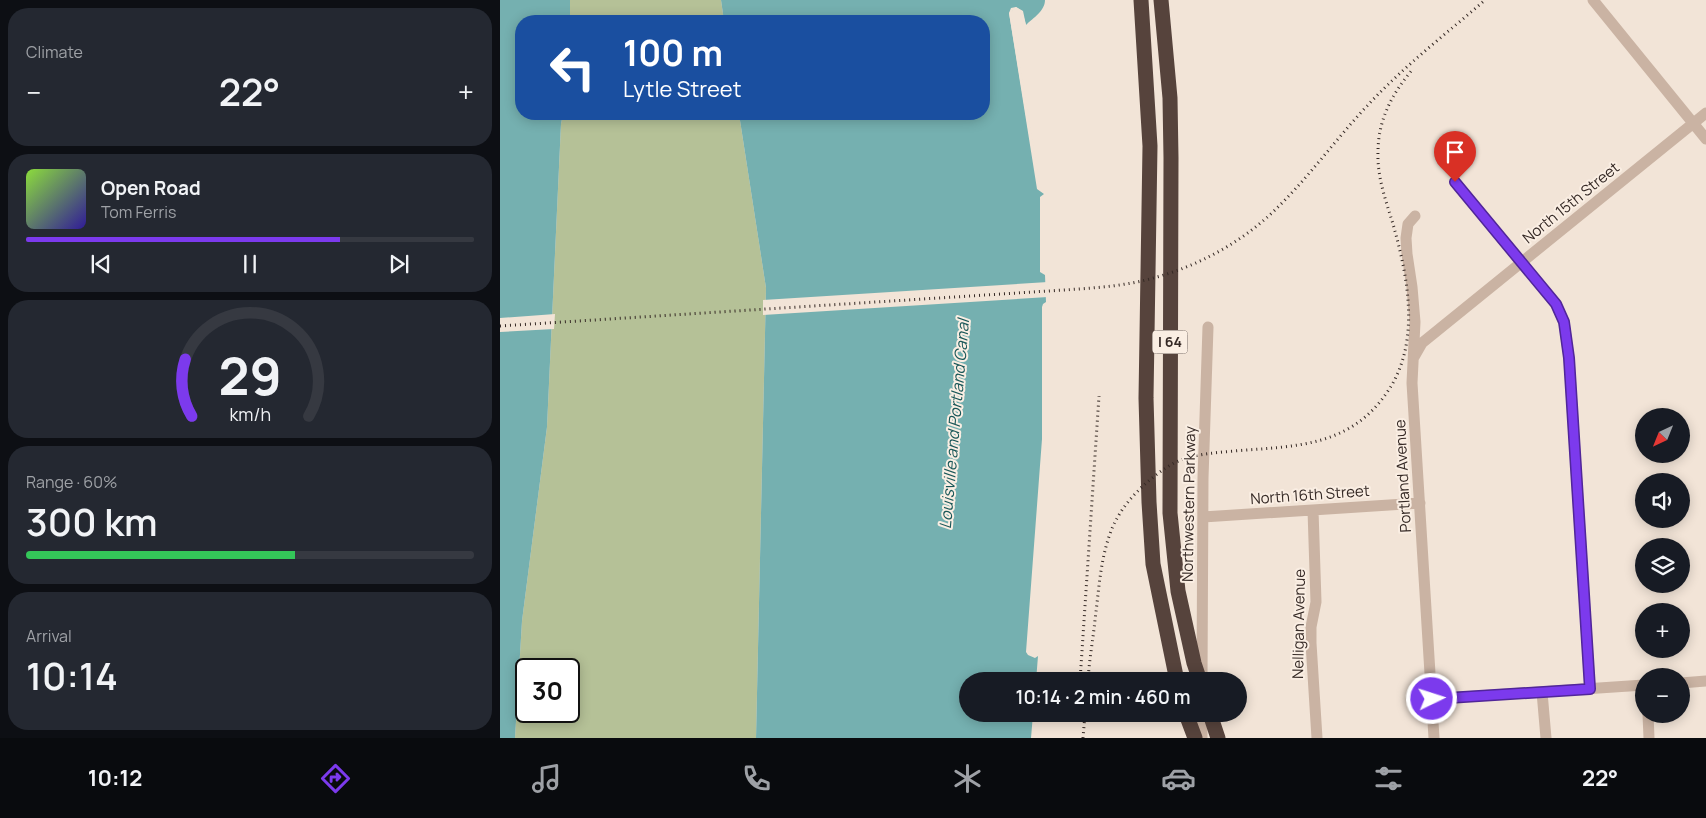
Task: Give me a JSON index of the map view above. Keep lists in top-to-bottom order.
{
  "streets": {
    "highway": ["I 64"],
    "street": [
      "North 15th Street",
      "Portland Avenue",
      "North 16th Street",
      "Northwestern Parkway",
      "Nelligan Avenue"
    ]
  },
  "crossings": [
    ["North 15th Street", "Portland Avenue"],
    ["Portland Avenue", "North 16th Street"],
    ["North 16th Street", "Northwestern Parkway"],
    ["North 16th Street", "Nelligan Avenue"]
  ],
  "water": ["Louisville and Portland Canal"],
  "north": "bottom left",
  "page": {
    "tile": [
      "Climate",
      ["Range · 60%", "300 km"],
      ["Arrival", "10:14"]
    ],
    "turn": ["100 m", "Lytle Street"],
    "heat": ["−", "22°", "+"],
    "song": ["Open Road", "Tom Ferris"],
    "map_buttons": ["+", "−"],
    "limit": "30",
    "trip": "10:14 · 2 min · 460 m",
    "tabs": ["10:12", "22°"],
    "gauge": ["29", "km/h"]
  }
}
